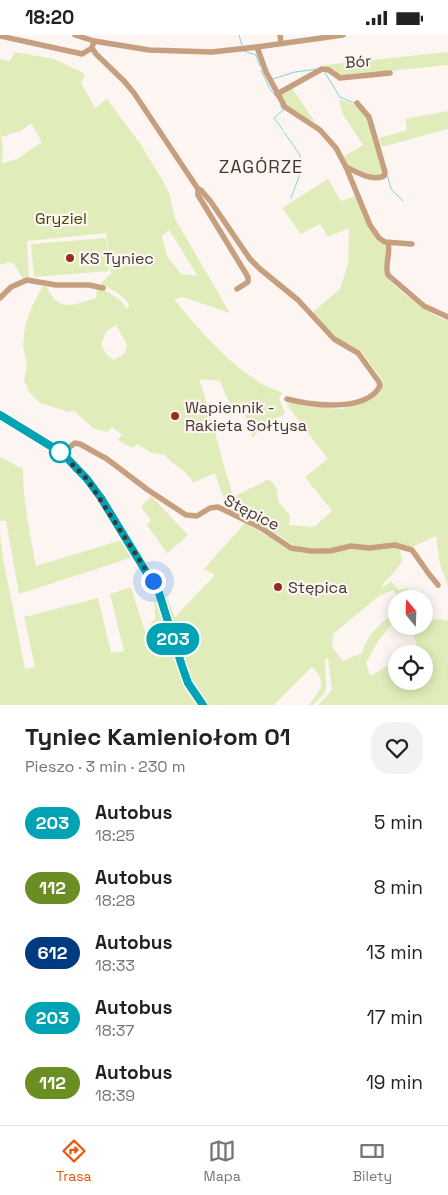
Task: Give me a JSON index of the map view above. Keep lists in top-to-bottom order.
{
  "streets": {
    "street": ["Bór", "Stępice"]
  },
  "districts": ["ZAGÓRZE"],
  "parks": ["Gryziel"],
  "places": ["KS Tyniec", "Wapiennik - Rakieta Sołtysa", "Stępica"],
  "lines": ["bus line 203"],
  "north": "top",
  "page": {
    "status": "18:20",
    "on_map": "203",
    "heading": ["Tyniec Kamieniołom 01", "Pieszo · 3 min · 230 m"],
    "list": [
      {
        "mark": "203",
        "name": "Autobus",
        "note": "18:25",
        "value": "5 min"
      },
      {
        "mark": "112",
        "name": "Autobus",
        "note": "18:28",
        "value": "8 min"
      },
      {
        "mark": "612",
        "name": "Autobus",
        "note": "18:33",
        "value": "13 min"
      },
      {
        "mark": "203",
        "name": "Autobus",
        "note": "18:37",
        "value": "17 min"
      },
      {
        "mark": "112",
        "name": "Autobus",
        "note": "18:39",
        "value": "19 min"
      }
    ],
    "tabs": ["Trasa", "Mapa", "Bilety"]
  }
}
